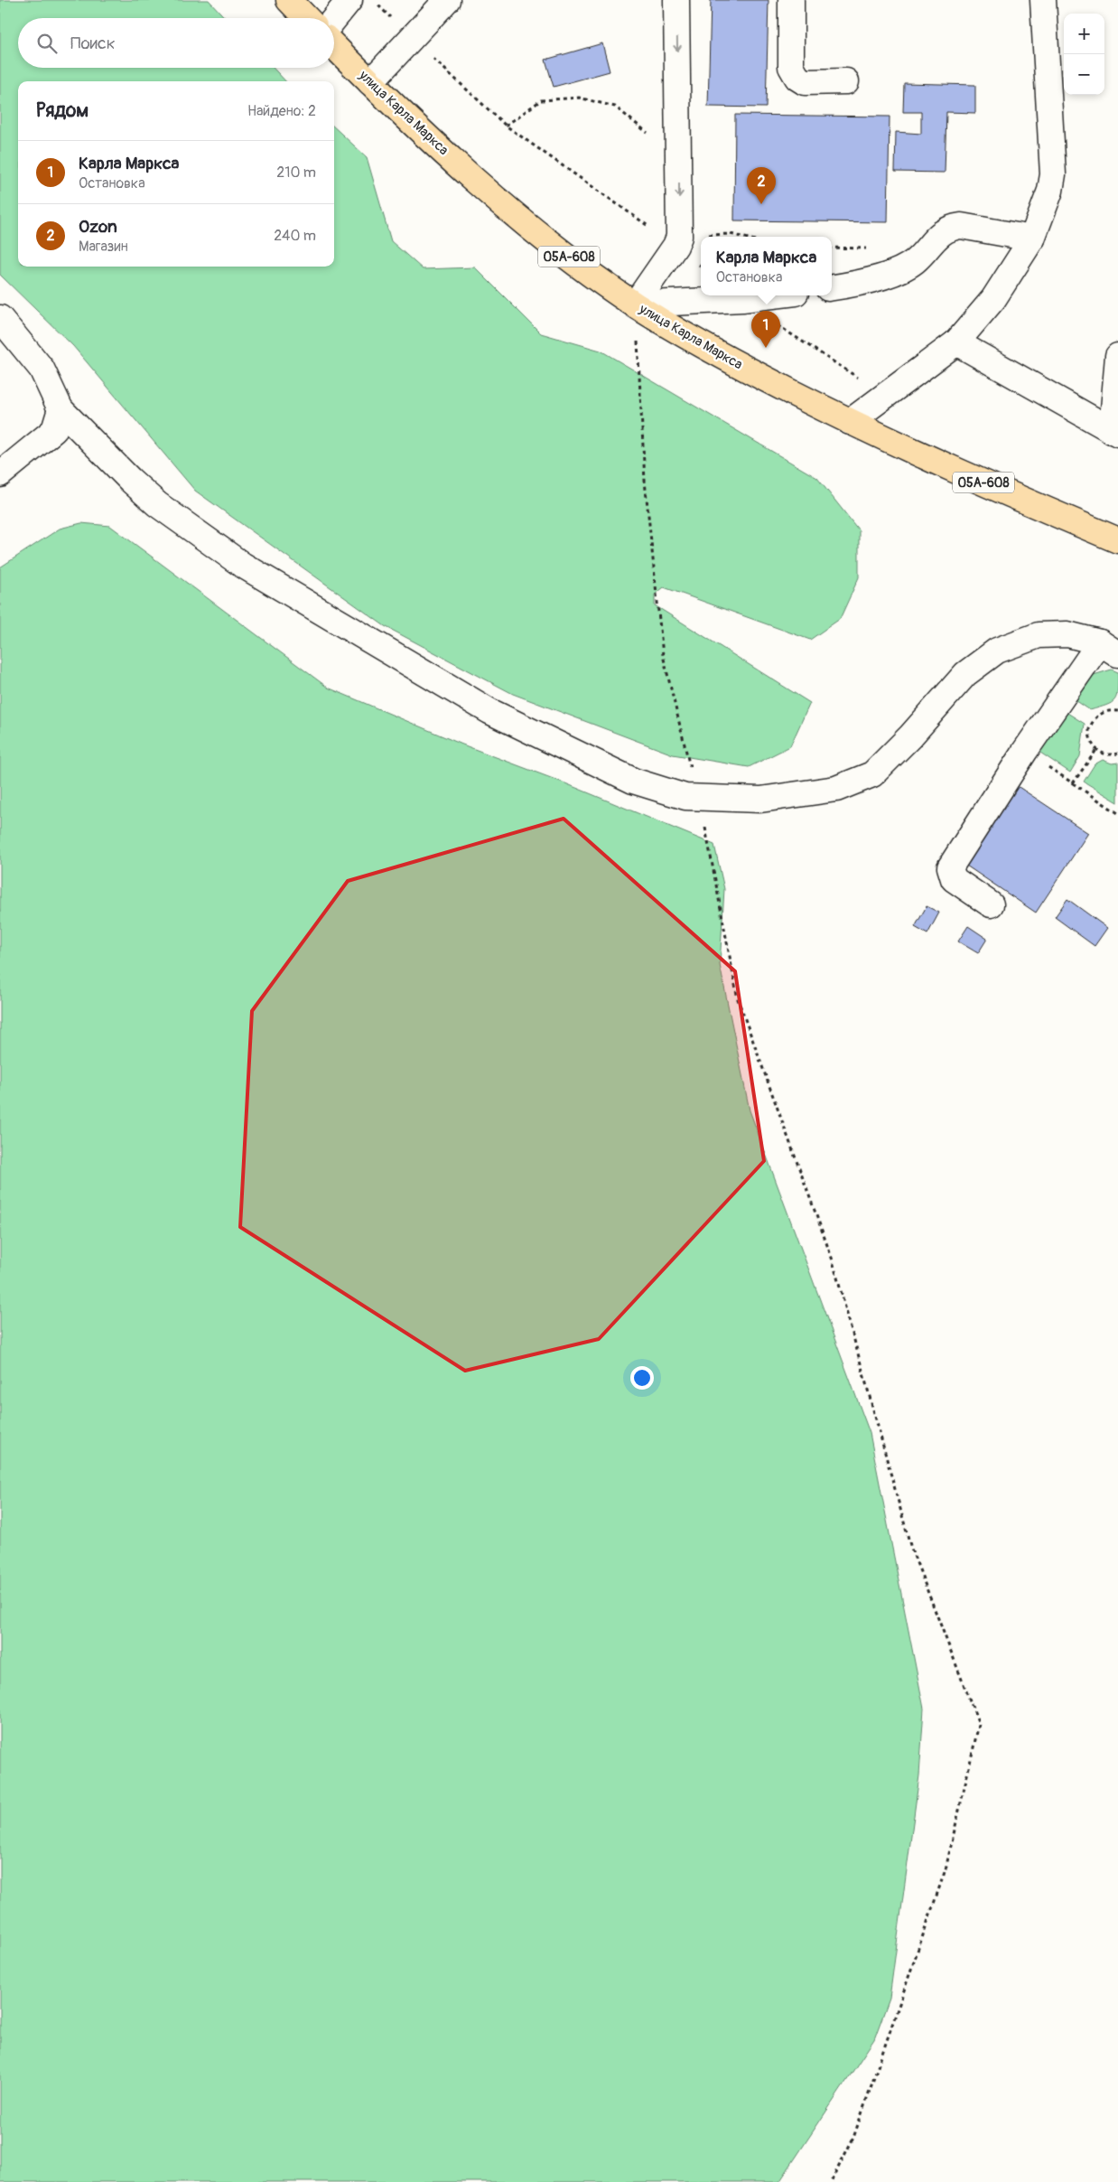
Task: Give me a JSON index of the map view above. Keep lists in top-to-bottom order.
{
  "streets": {
    "highway": ["улица Карла Маркса", "05А-608"]
  },
  "page": {
    "map_buttons": ["+", "−"],
    "search": "Поиск",
    "heading": ["Рядом", "Найдено: 2"],
    "list": [
      {
        "mark": "1",
        "name": "Карла Маркса",
        "note": "Остановка",
        "value": "210 m"
      },
      {
        "mark": "2",
        "name": "Ozon",
        "note": "Магазин",
        "value": "240 m"
      }
    ],
    "pins": ["2", "1"],
    "popup": ["Карла Маркса", "Остановка"]
  }
}
